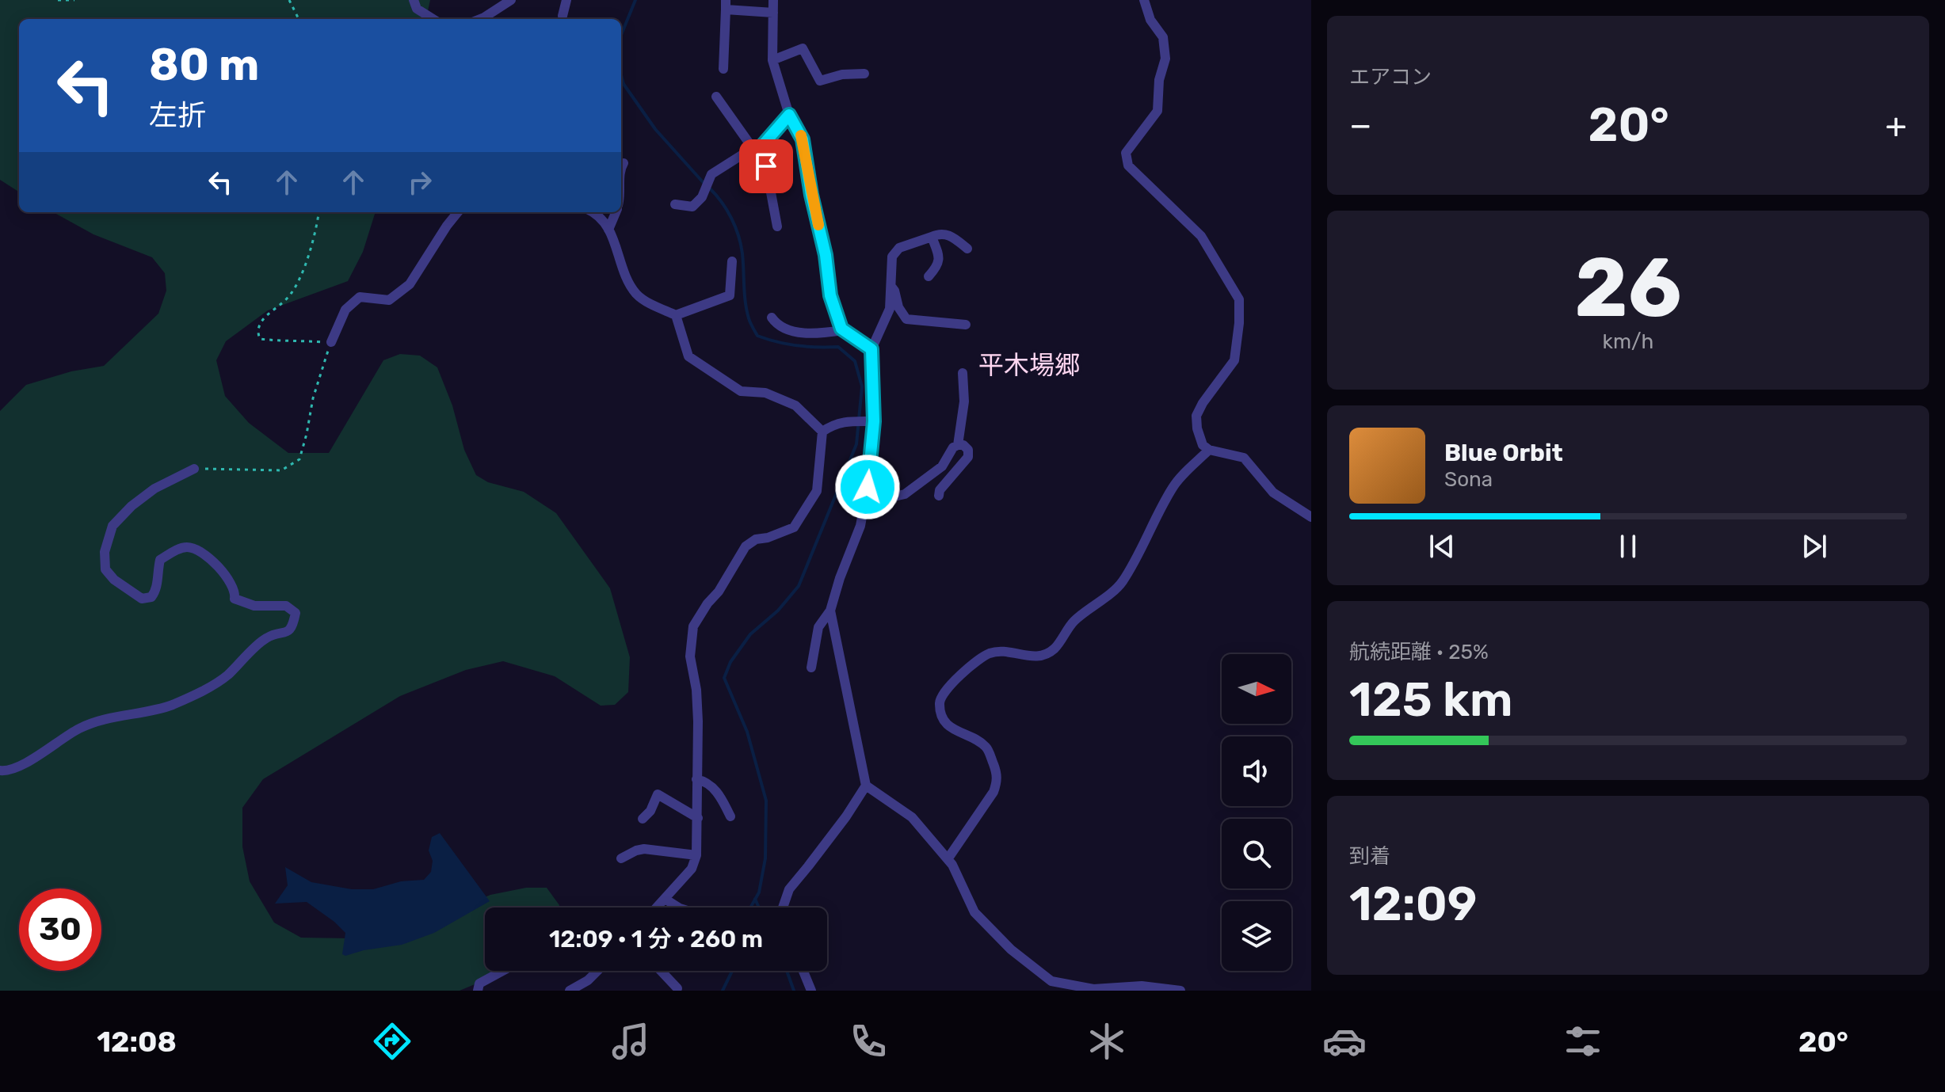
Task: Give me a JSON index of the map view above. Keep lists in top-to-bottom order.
{
  "districts": ["平木場郷"],
  "north": "right",
  "page": {
    "tile": [
      "エアコン",
      ["26", "km/h"],
      ["航続距離 · 25%", "125 km"],
      ["到着", "12:09"]
    ],
    "turn": ["80 m", "左折"],
    "heat": ["−", "20°", "+"],
    "song": ["Blue Orbit", "Sona"],
    "limit": "30",
    "trip": "12:09 · 1 分 · 260 m",
    "tabs": ["12:08", "20°"]
  }
}
